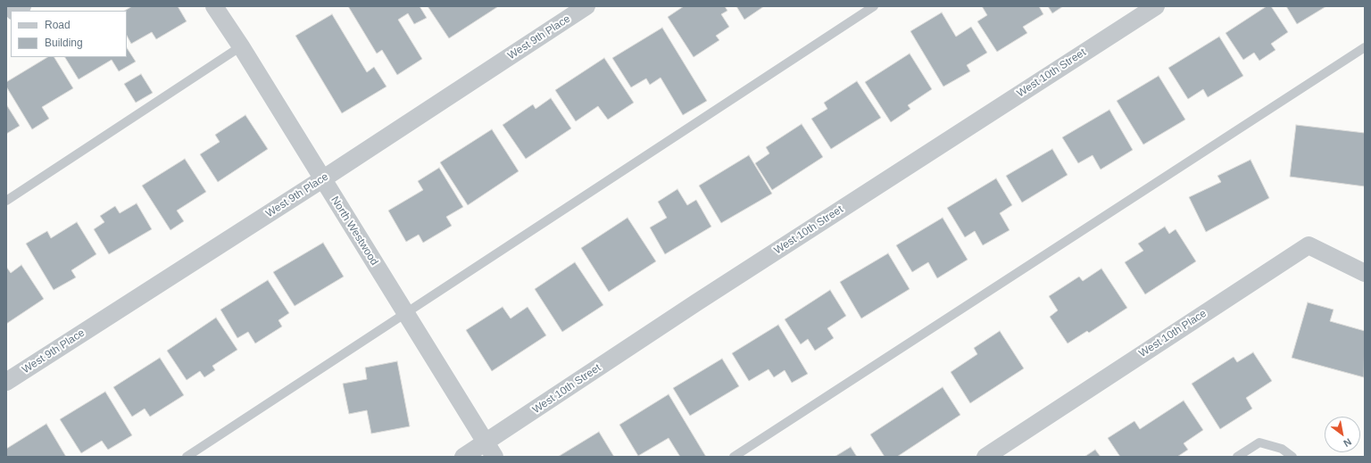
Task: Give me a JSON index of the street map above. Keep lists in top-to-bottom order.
{
  "streets": {
    "street": [
      "West 9th Place",
      "West 10th Street",
      "North Westwood",
      "West 10th Place"
    ]
  },
  "crossings": [
    ["West 9th Place", "North Westwood"],
    ["West 10th Street", "North Westwood"]
  ],
  "legend": ["Road", "Building"],
  "north": "bottom right"
}
